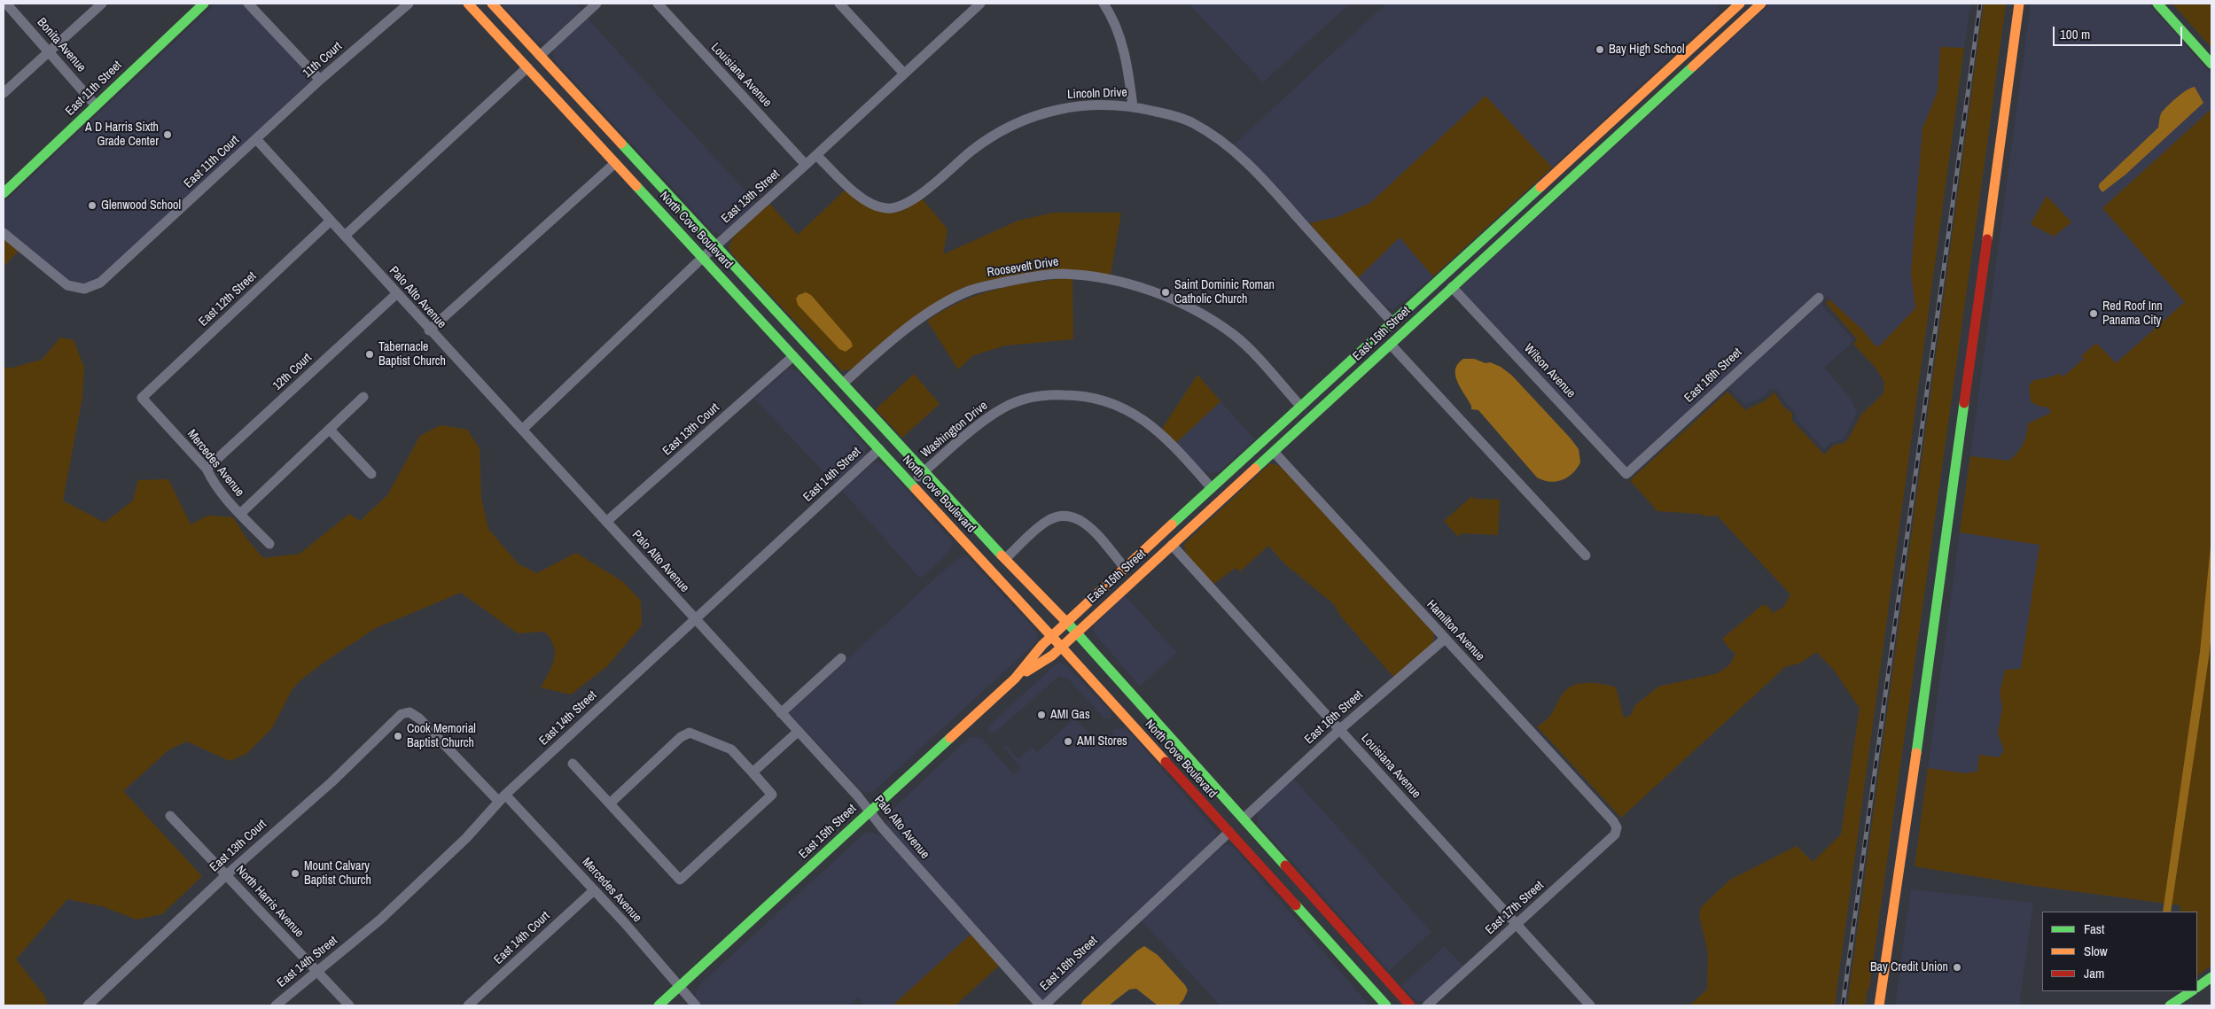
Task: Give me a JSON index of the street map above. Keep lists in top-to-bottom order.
{
  "streets": {
    "main road": ["East 11th Street", "North Cove Boulevard", "East 15th Street"],
    "street": [
      "Bonita Avenue",
      "11th Court",
      "Louisiana Avenue",
      "Lincoln Drive",
      "East 11th Court",
      "East 13th Street",
      "Roosevelt Drive",
      "Palo Alto Avenue",
      "East 12th Street",
      "Wilson Avenue",
      "12th Court",
      "East 16th Street",
      "East 13th Court",
      "Washington Drive",
      "Mercedes Avenue",
      "East 14th Street",
      "Hamilton Avenue",
      "North Harris Avenue",
      "East 17th Street",
      "East 14th Court"
    ]
  },
  "crossings": [
    ["Bonita Avenue", "East 11th Street"],
    ["11th Court", "East 11th Court"],
    ["11th Court", "Palo Alto Avenue"],
    ["Louisiana Avenue", "East 13th Street"],
    ["Louisiana Avenue", "East 15th Street"],
    ["Louisiana Avenue", "East 16th Street"],
    ["Louisiana Avenue", "East 17th Street"],
    ["Lincoln Drive", "East 13th Street"],
    ["Lincoln Drive", "East 15th Street"],
    ["East 11th Court", "Palo Alto Avenue"],
    ["East 13th Street", "North Cove Boulevard"],
    ["East 13th Street", "Palo Alto Avenue"],
    ["North Cove Boulevard", "Roosevelt Drive"],
    ["North Cove Boulevard", "East 15th Street"],
    ["North Cove Boulevard", "East 16th Street"],
    ["North Cove Boulevard", "East 13th Court"],
    ["North Cove Boulevard", "Washington Drive"],
    ["North Cove Boulevard", "East 14th Street"],
    ["Roosevelt Drive", "East 15th Street"],
    ["Palo Alto Avenue", "East 12th Street"],
    ["Palo Alto Avenue", "East 15th Street"],
    ["Palo Alto Avenue", "12th Court"],
    ["Palo Alto Avenue", "East 13th Court"],
    ["Palo Alto Avenue", "East 14th Street"],
    ["East 12th Street", "Mercedes Avenue"],
    ["East 15th Street", "Wilson Avenue"],
    ["East 15th Street", "Washington Drive"],
    ["East 15th Street", "Mercedes Avenue"],
    ["East 15th Street", "Hamilton Avenue"],
    ["Wilson Avenue", "East 16th Street"],
    ["12th Court", "Mercedes Avenue"],
    ["East 16th Street", "Hamilton Avenue"],
    ["East 13th Court", "Mercedes Avenue"],
    ["East 13th Court", "North Harris Avenue"],
    ["Mercedes Avenue", "East 14th Street"],
    ["Mercedes Avenue", "East 14th Court"],
    ["East 14th Street", "North Harris Avenue"],
    ["Hamilton Avenue", "East 17th Street"]
  ],
  "places": [
    "Bay High School",
    "A D Harris Sixth Grade Center",
    "Glenwood School",
    "Saint Dominic Roman Catholic Church",
    "Red Roof Inn Panama City",
    "Tabernacle Baptist Church",
    "AMI Gas",
    "Cook Memorial Baptist Church",
    "AMI Stores",
    "Mount Calvary Baptist Church",
    "Bay Credit Union"
  ],
  "legend": ["Fast", "Slow", "Jam"],
  "scale_bar": "100 m"
}
